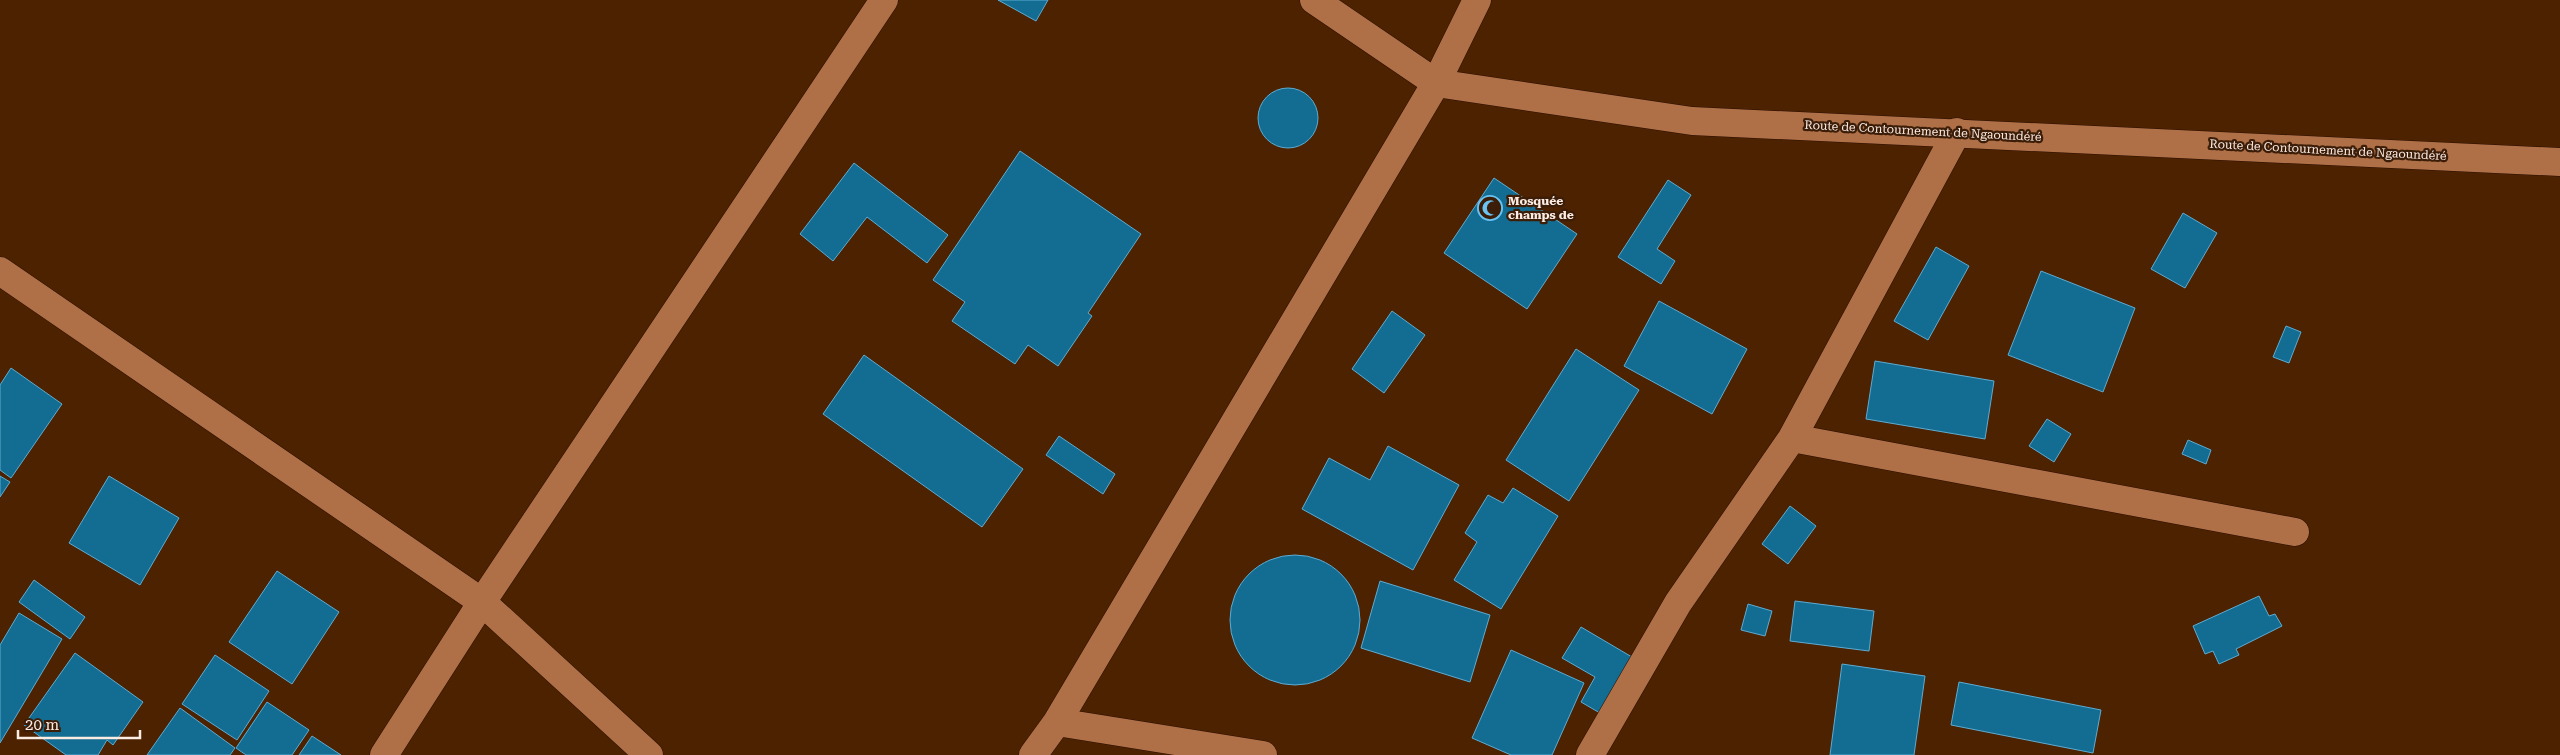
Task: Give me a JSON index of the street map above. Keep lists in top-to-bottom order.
{
  "streets": {
    "street": ["Route de Contournement de Ngaoundéré"]
  },
  "places": {
    "mosque": ["Mosquée champs de"]
  },
  "scale_bar": "20 m"
}
